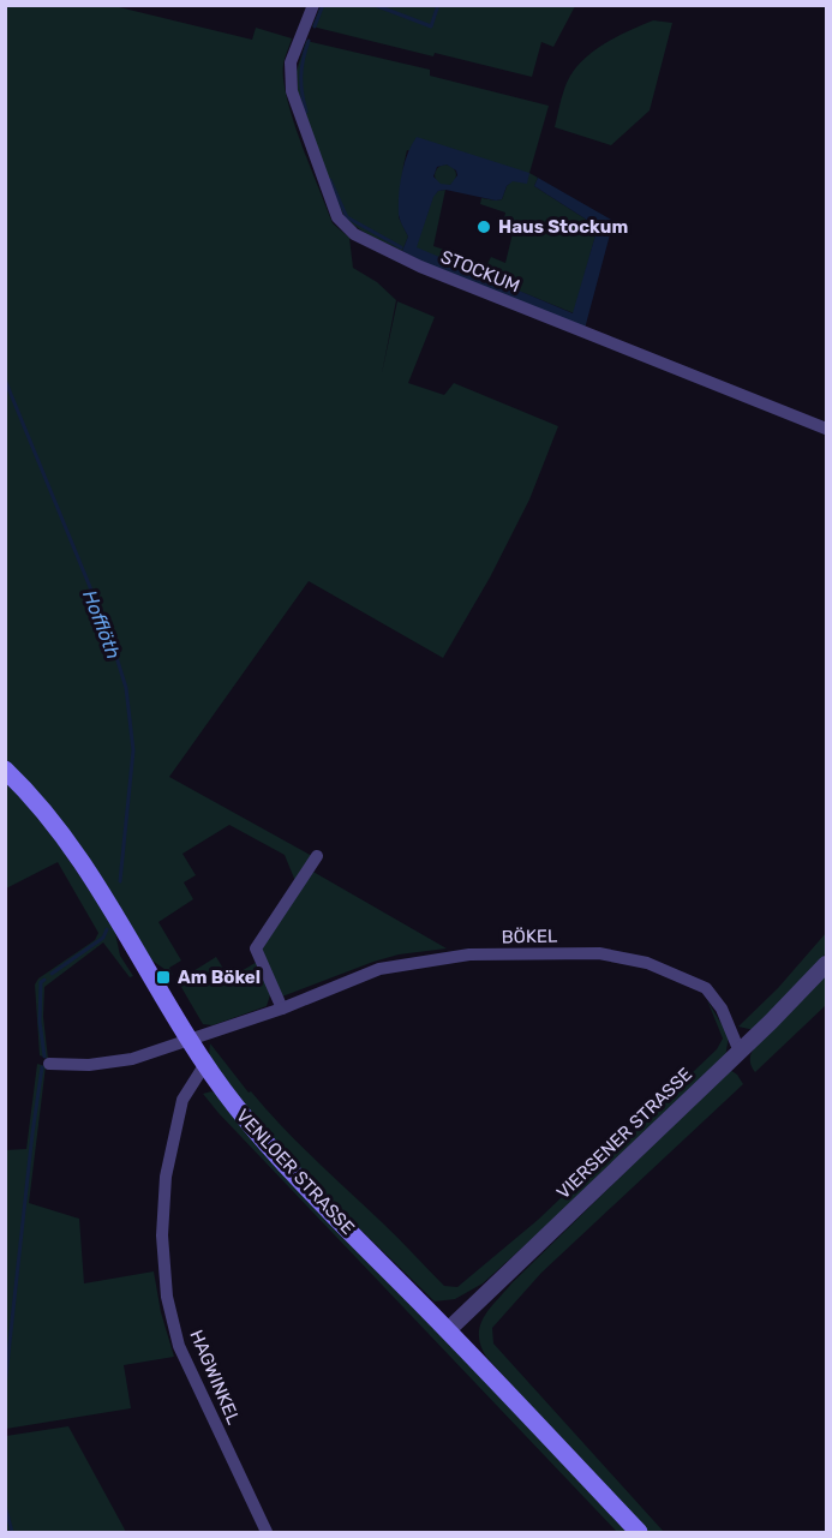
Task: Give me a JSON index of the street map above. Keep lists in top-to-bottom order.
{
  "streets": {
    "main road": ["VENLOER STRASSE"],
    "street": [
      "STOCKUM",
      "BÖKEL",
      "VIERSENER STRASSE",
      "HAGWINKEL"
    ]
  },
  "crossings": [
    ["BÖKEL", "VIERSENER STRASSE"],
    ["BÖKEL", "VENLOER STRASSE"],
    ["VIERSENER STRASSE", "VENLOER STRASSE"],
    ["VENLOER STRASSE", "HAGWINKEL"]
  ],
  "water": ["Hofflöth"],
  "places": {
    "other": ["Haus Stockum"],
    "transit": ["Am Bökel"]
  }
}
